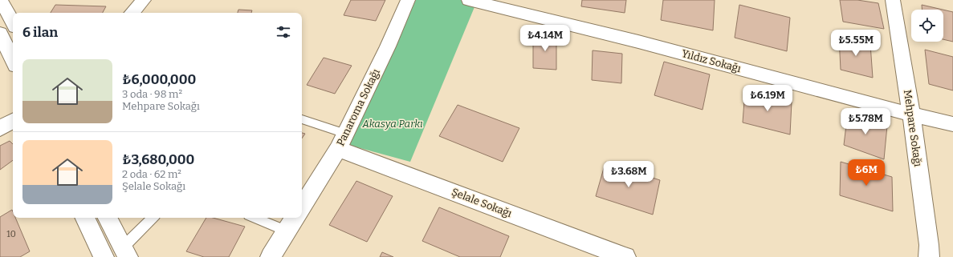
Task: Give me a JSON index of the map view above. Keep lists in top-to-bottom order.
{
  "streets": {
    "street": [
      "Yıldız Sokağı",
      "Panaroma Sokağı",
      "Mehpare Sokağı",
      "Şelale Sokağı"
    ]
  },
  "crossings": [
    ["Yıldız Sokağı", "Mehpare Sokağı"],
    ["Panaroma Sokağı", "Şelale Sokağı"]
  ],
  "parks": ["Akasya Parkı"],
  "house_numbers": ["10"],
  "page": {
    "heading": "6 ilan",
    "price": [
      "₺4.14M",
      "₺5.55M",
      "₺6.19M",
      "₺5.78M",
      "₺6M",
      "₺3.68M"
    ],
    "list": [
      {
        "name": "₺6,000,000",
        "note": "3 oda · 98 m² · Mehpare Sokağı"
      },
      {
        "name": "₺3,680,000",
        "note": "2 oda · 62 m² · Şelale Sokağı"
      }
    ]
  }
}
